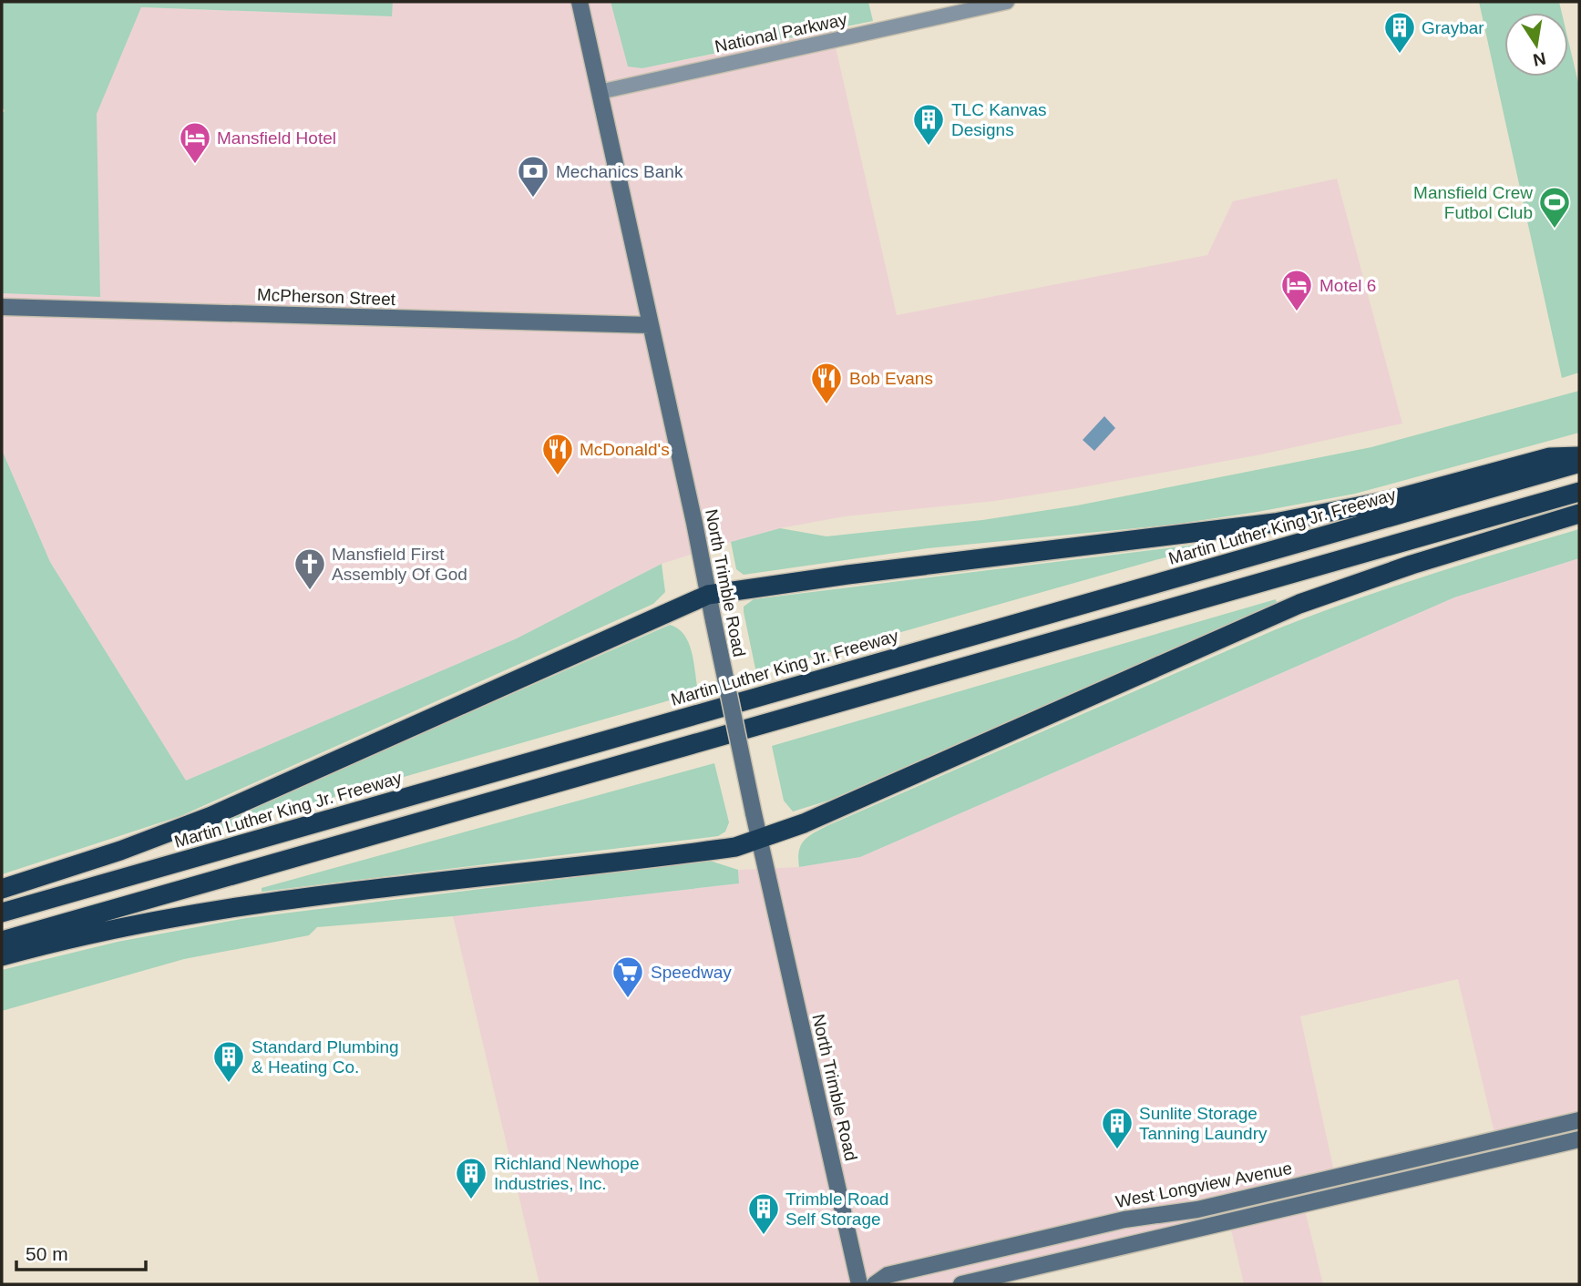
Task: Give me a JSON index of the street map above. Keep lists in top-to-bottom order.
{
  "streets": {
    "highway": ["Martin Luther King Jr. Freeway"],
    "street": [
      "National Parkway",
      "McPherson Street",
      "North Trimble Road",
      "West Longview Avenue"
    ]
  },
  "crossings": [
    ["National Parkway", "North Trimble Road"],
    ["McPherson Street", "North Trimble Road"]
  ],
  "places": {
    "building": [
      "Graybar",
      "TLC Kanvas Designs",
      "Standard Plumbing & Heating Co.",
      "Sunlite Storage Tanning Laundry",
      "Richland Newhope Industries, Inc.",
      "Trimble Road Self Storage"
    ],
    "hotel": ["Mansfield Hotel", "Motel 6"],
    "bank": ["Mechanics Bank"],
    "sports": ["Mansfield Crew Futbol Club"],
    "restaurant": ["Bob Evans", "McDonald's"],
    "church": ["Mansfield First Assembly Of God"],
    "supermarket": ["Speedway"]
  },
  "scale_bar": "50 m",
  "north": "bottom"
}
